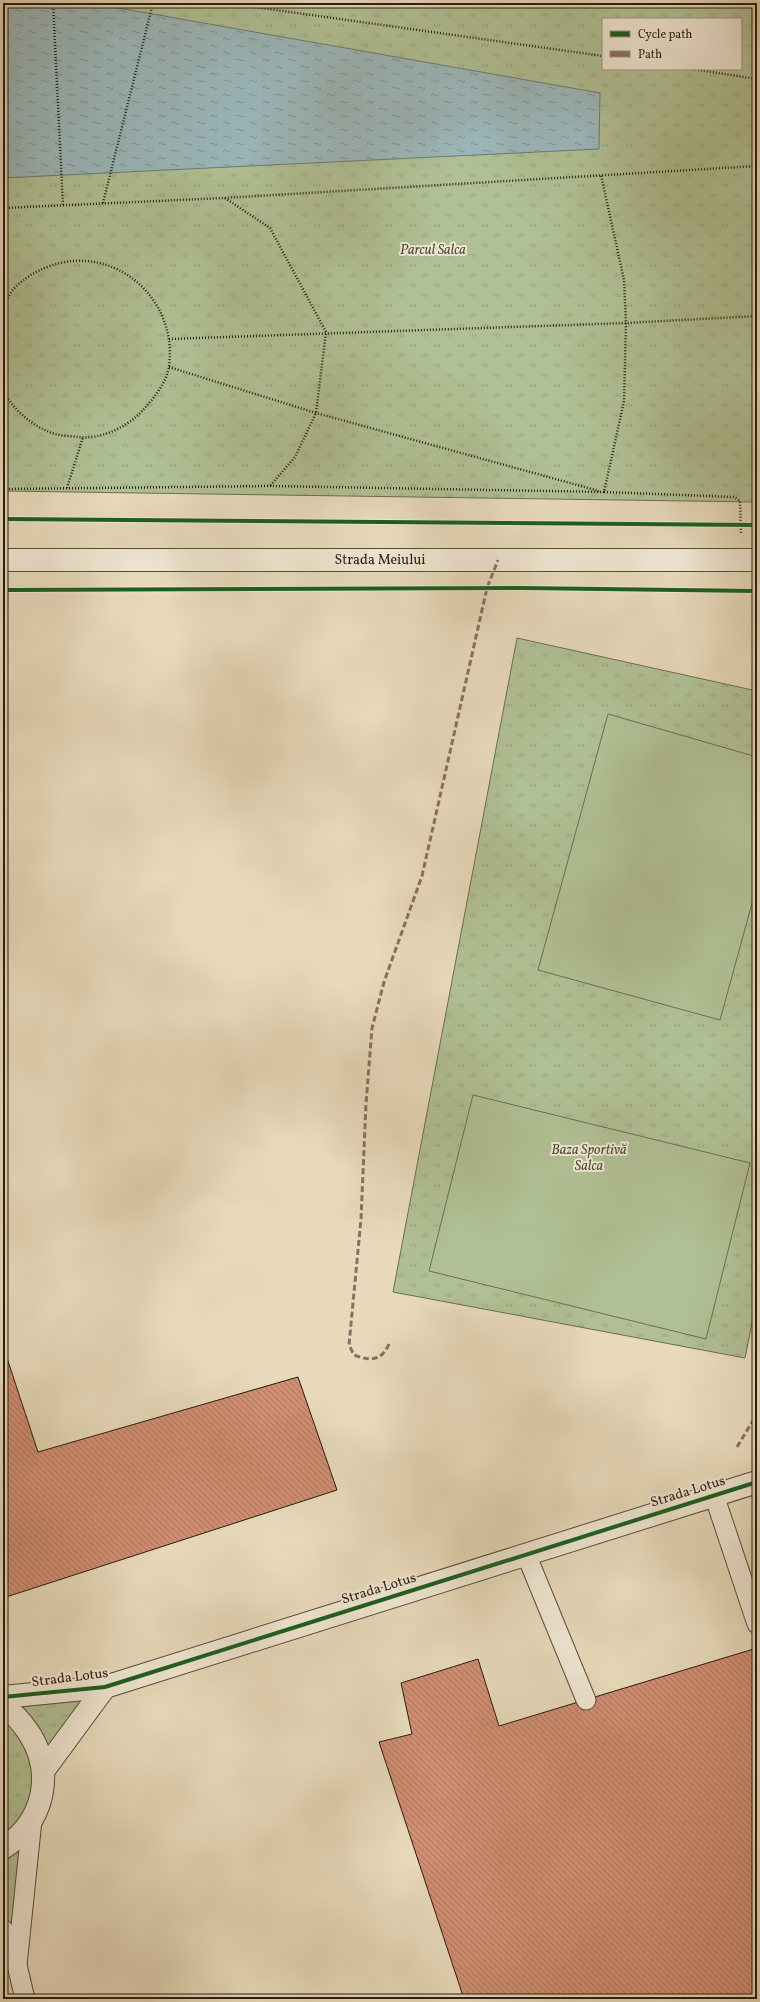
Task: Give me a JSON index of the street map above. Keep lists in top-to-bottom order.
{
  "streets": {
    "street": ["Strada Meiului", "Strada Lotus"]
  },
  "parks": ["Parcul Salca", "Baza Sportivă Salca"],
  "legend": ["Cycle path", "Path"]
}
